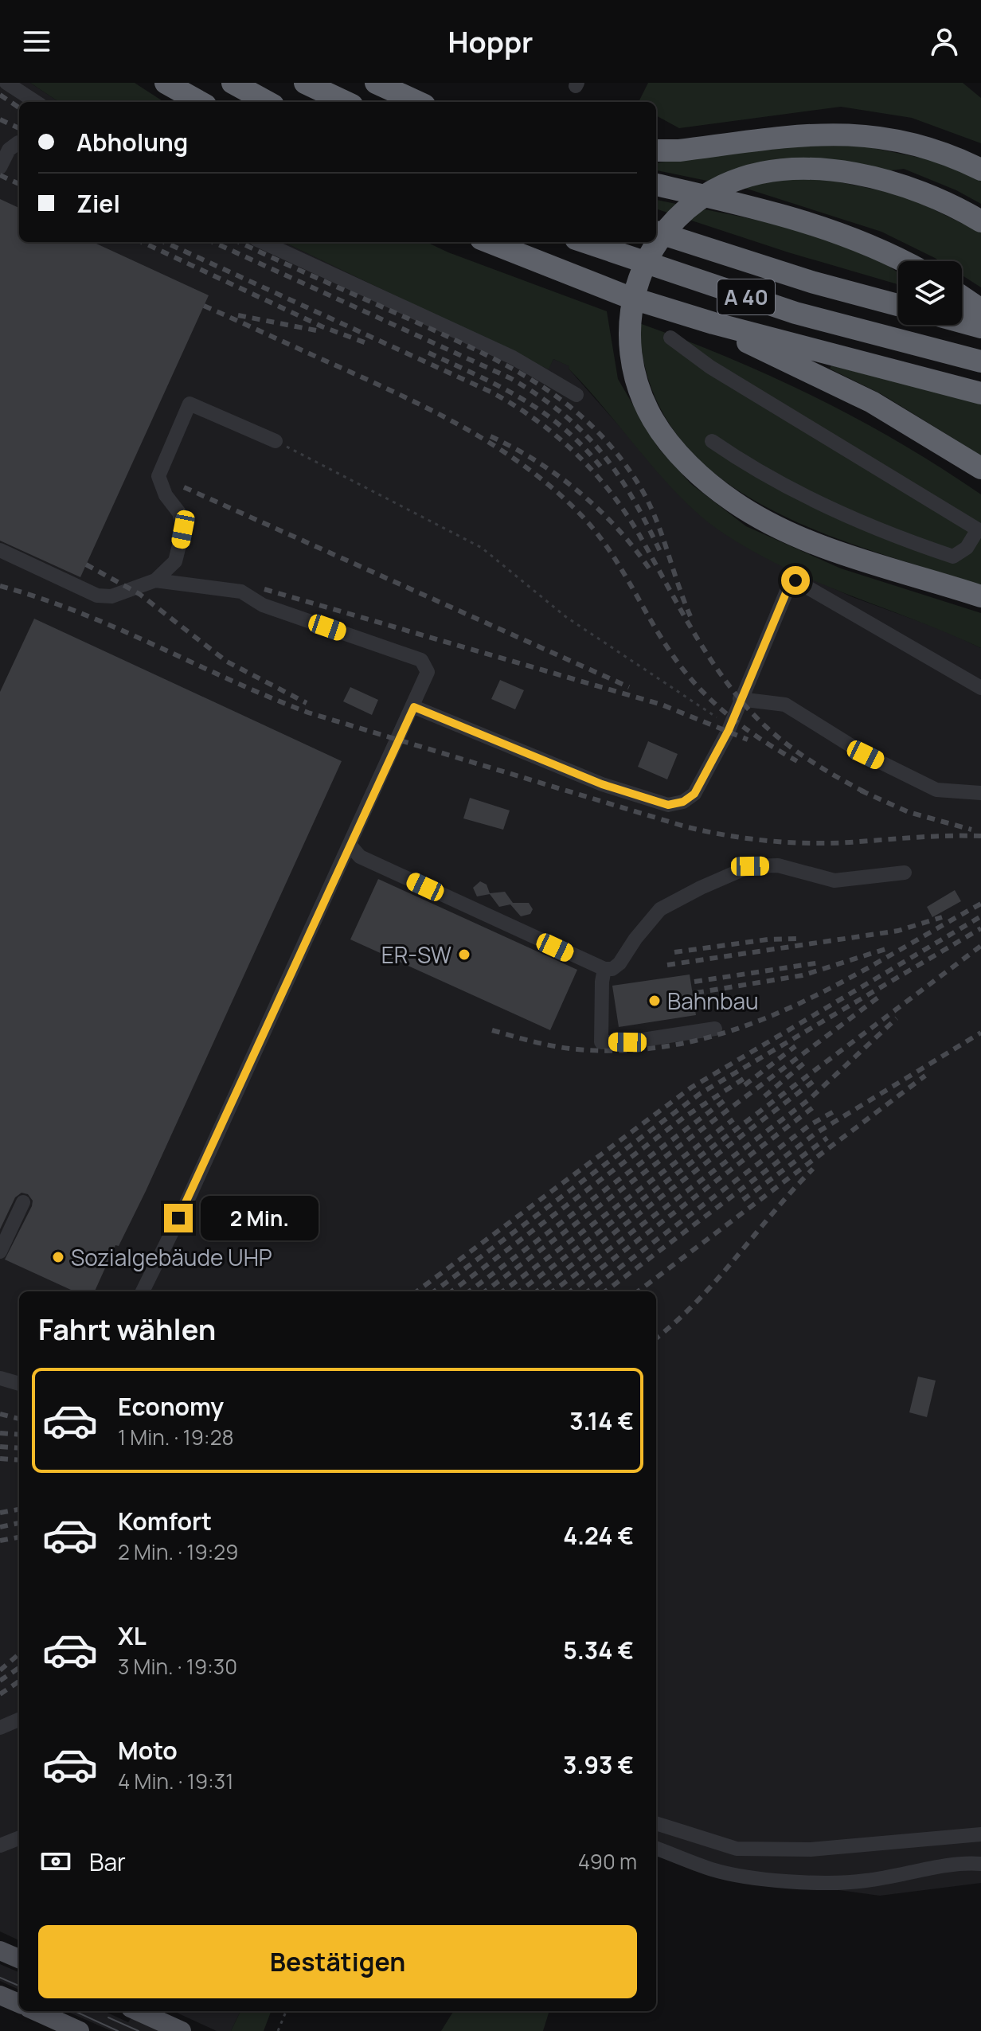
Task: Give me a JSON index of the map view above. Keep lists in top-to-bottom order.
{
  "streets": {
    "highway": ["A 40"]
  },
  "places": ["ER-SW", "Bahnbau", "Sozialgebäude UHP"],
  "page": {
    "header": "Hoppr",
    "banner": ["Abholung", "Ziel"],
    "bubble": "2 Min.",
    "heading": "Fahrt wählen",
    "list": [
      {
        "name": "Economy",
        "note": "1 Min. · 19:28",
        "value": "3.14 €"
      },
      {
        "name": "Komfort",
        "note": "2 Min. · 19:29",
        "value": "4.24 €"
      },
      {
        "name": "XL",
        "note": "3 Min. · 19:30",
        "value": "5.34 €"
      },
      {
        "name": "Moto",
        "note": "4 Min. · 19:31",
        "value": "3.93 €"
      }
    ],
    "pay": ["Bar", "490 m"],
    "buttons": "Bestätigen"
  }
}
